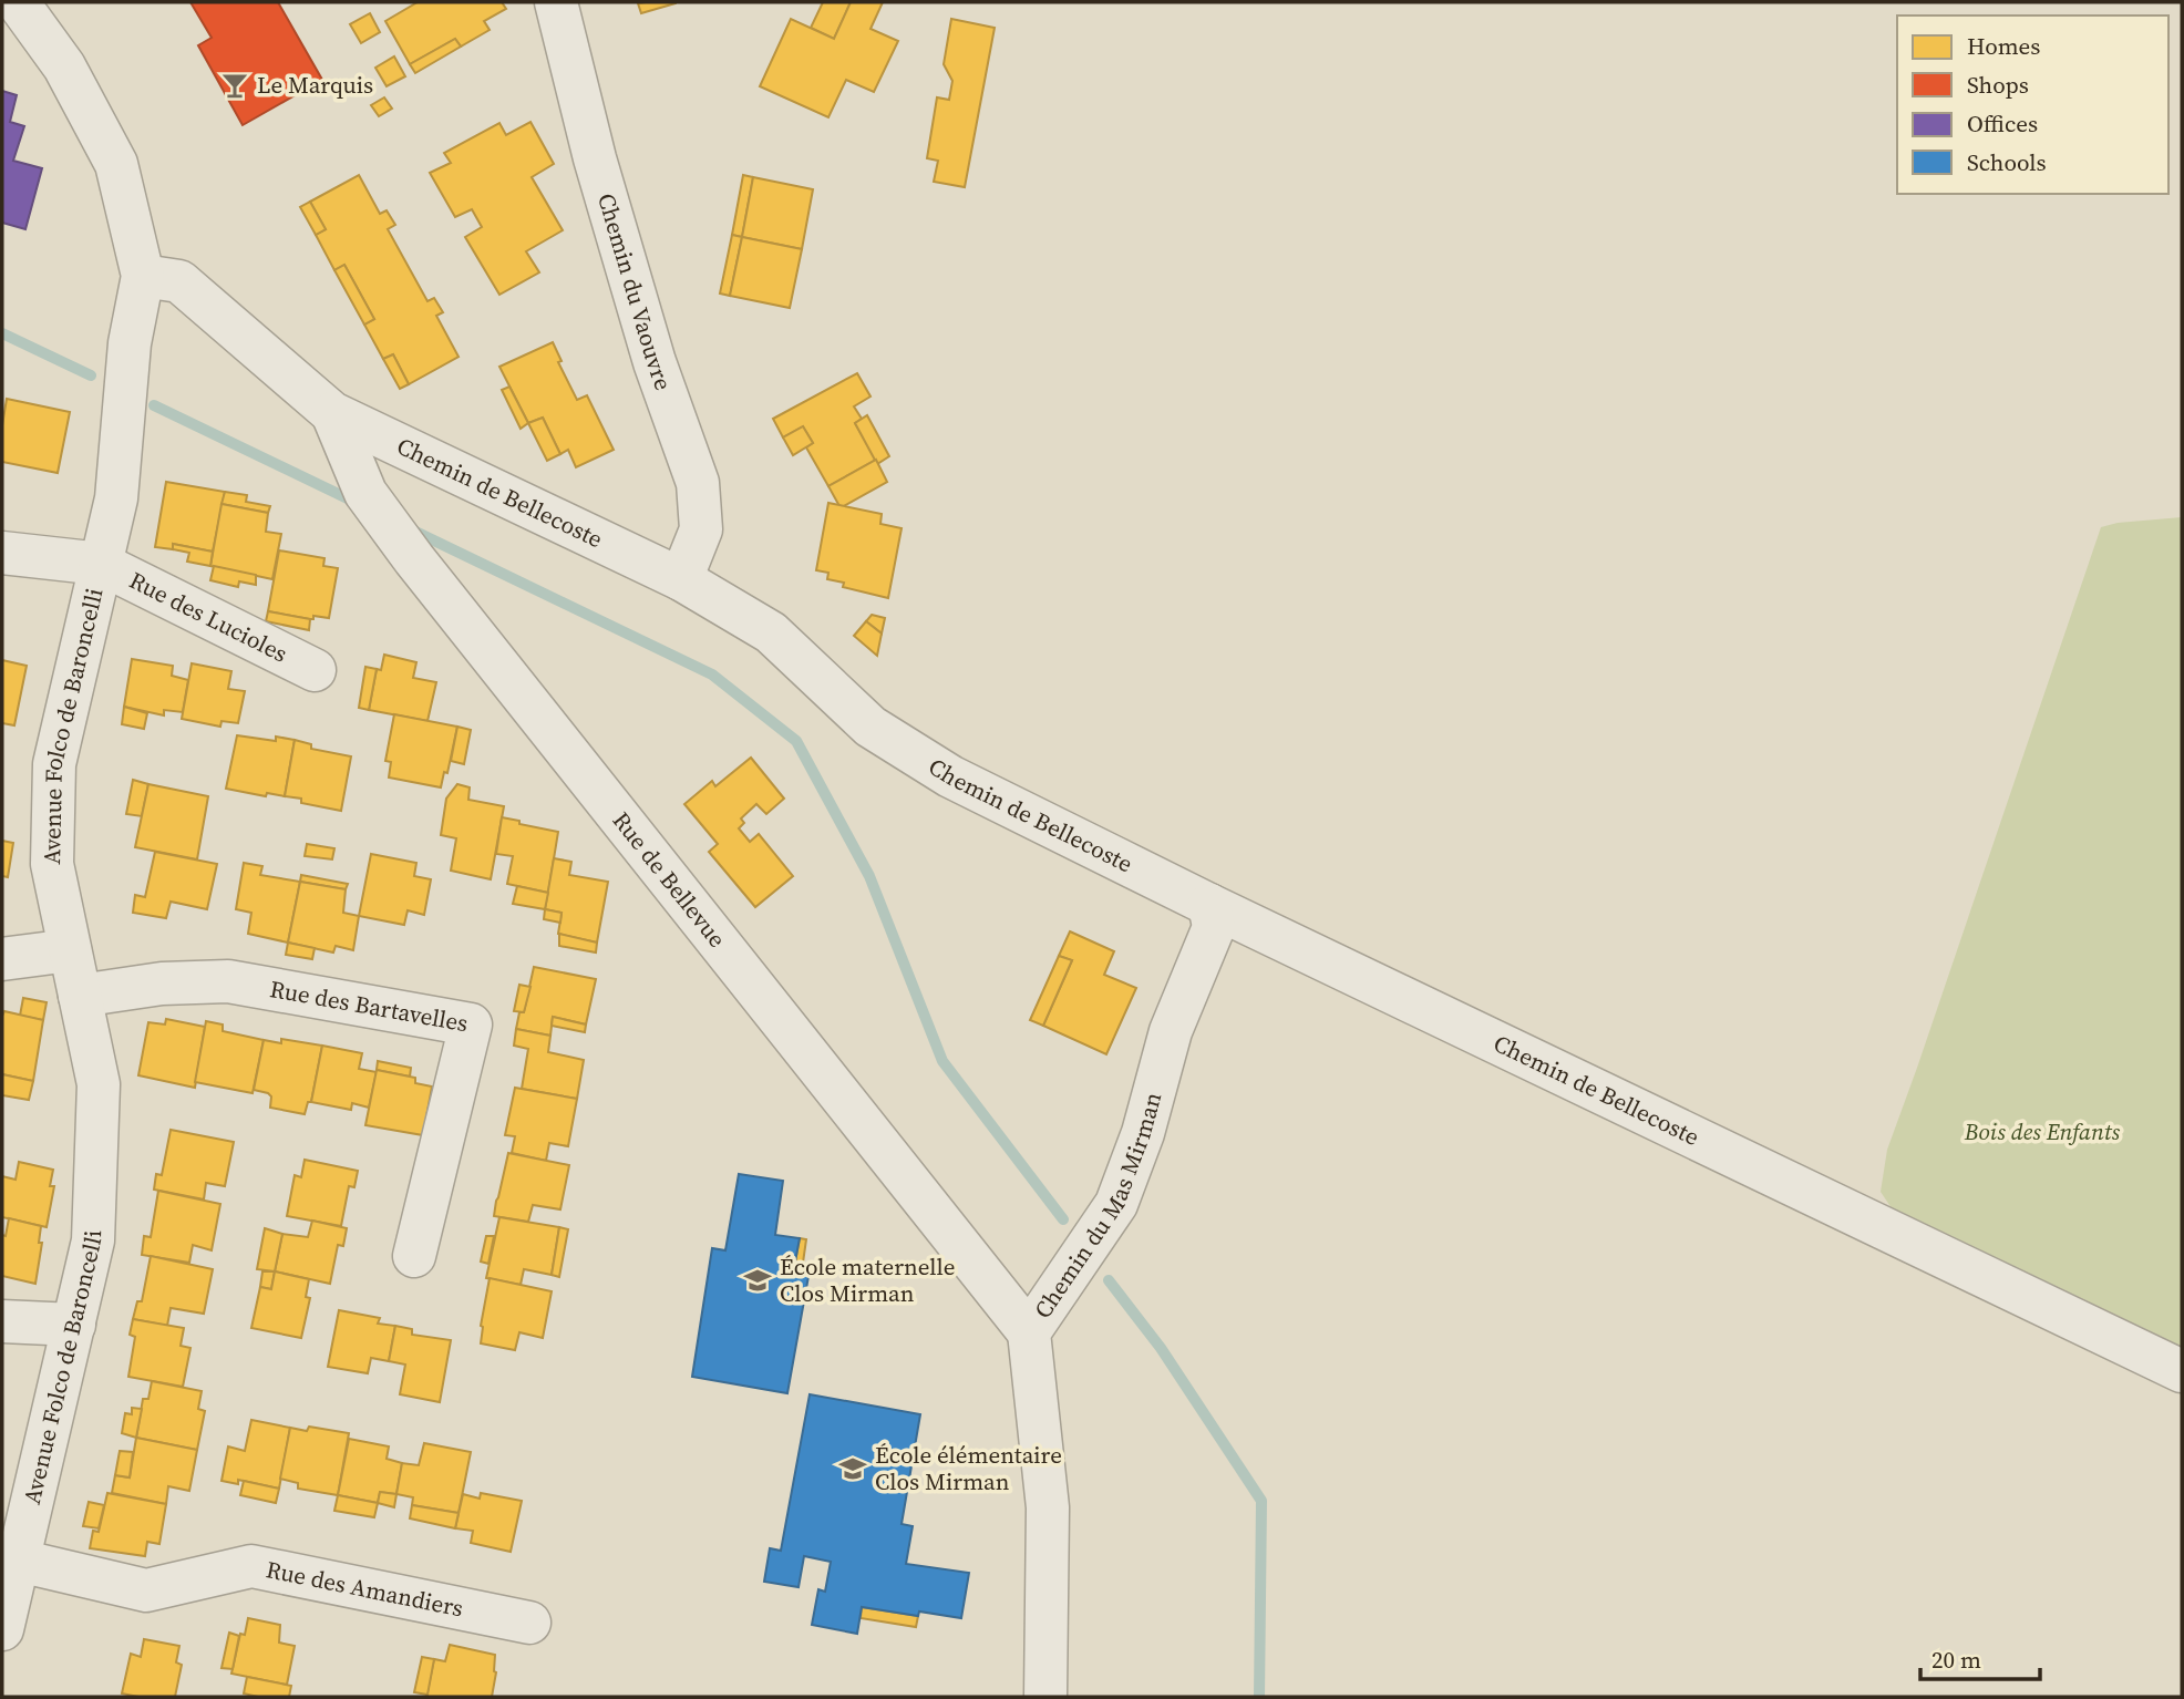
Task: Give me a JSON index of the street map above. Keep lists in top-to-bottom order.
{
  "streets": {
    "street": [
      "Chemin du Vaouvre",
      "Chemin de Bellecoste",
      "Rue des Lucioles",
      "Avenue Folco de Baroncelli",
      "Rue de Bellevue",
      "Rue des Bartavelles",
      "Chemin du Mas Mirman",
      "Rue des Amandiers"
    ]
  },
  "crossings": [
    ["Chemin du Vaouvre", "Chemin de Bellecoste"],
    ["Chemin de Bellecoste", "Avenue Folco de Baroncelli"],
    ["Chemin de Bellecoste", "Rue de Bellevue"],
    ["Chemin de Bellecoste", "Chemin du Mas Mirman"],
    ["Rue des Lucioles", "Avenue Folco de Baroncelli"],
    ["Avenue Folco de Baroncelli", "Rue des Bartavelles"],
    ["Avenue Folco de Baroncelli", "Rue des Amandiers"],
    ["Rue de Bellevue", "Chemin du Mas Mirman"]
  ],
  "parks": ["Bois des Enfants"],
  "places": {
    "bar": ["Le Marquis"],
    "school or university": ["École maternelle Clos Mirman", "École élémentaire Clos Mirman"]
  },
  "legend": [
    "Homes",
    "Shops",
    "Offices",
    "Schools"
  ],
  "scale_bar": "20 m"
}
